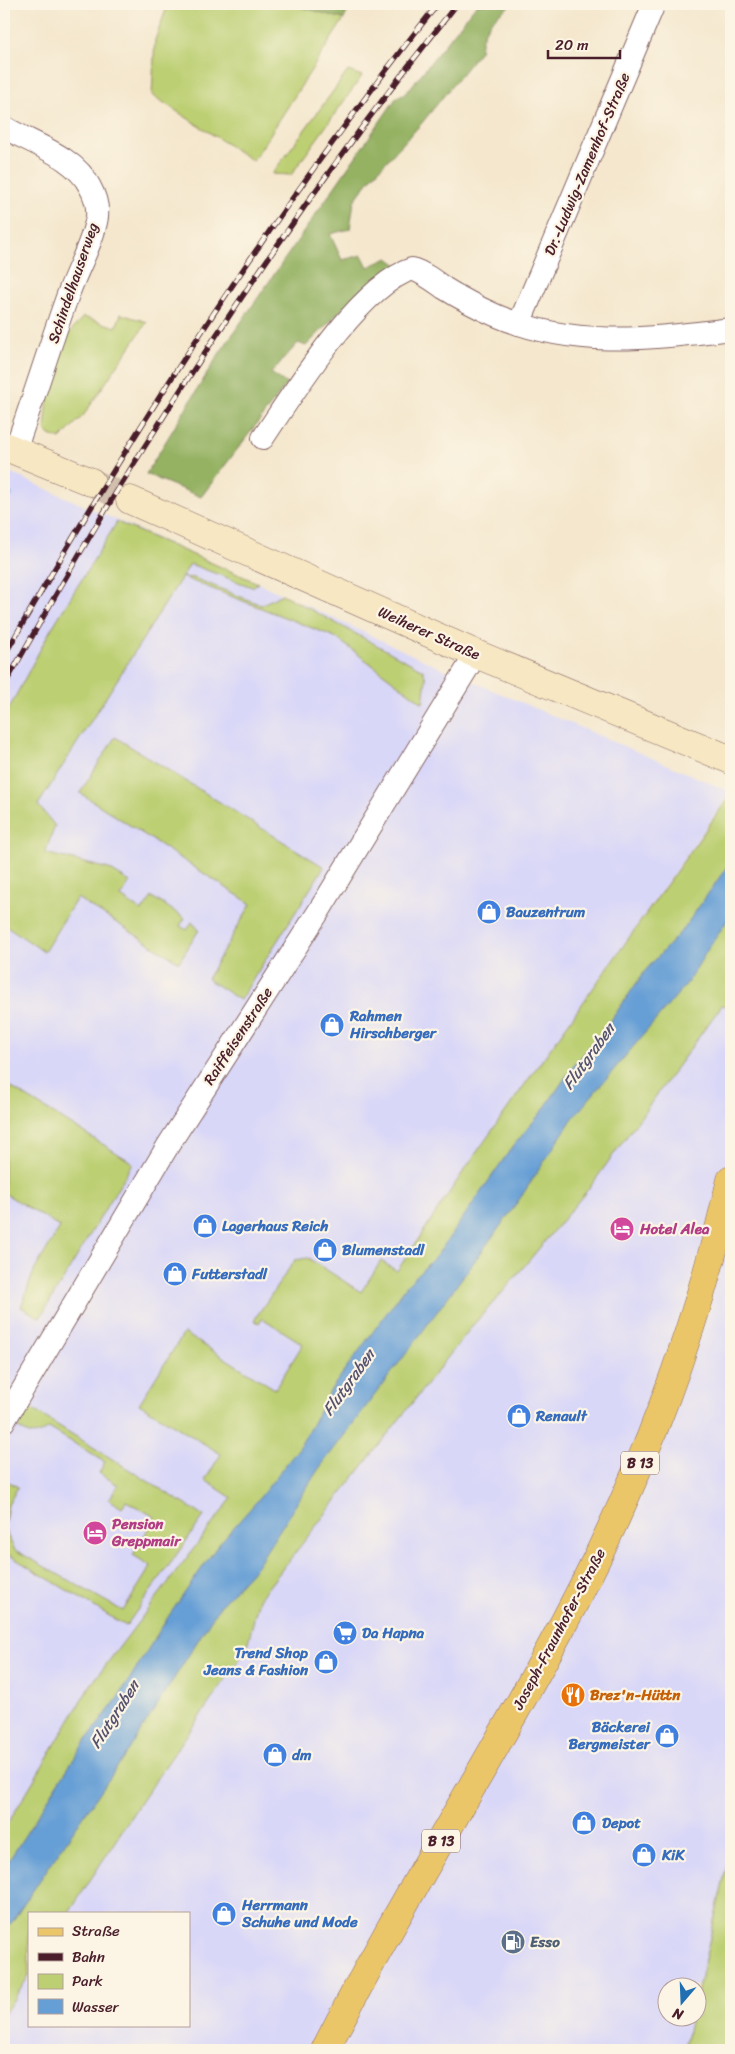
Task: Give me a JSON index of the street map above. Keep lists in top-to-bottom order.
{
  "streets": {
    "main road": ["Weiherer Straße", "B 13", "Joseph-Fraunhofer-Straße"],
    "street": ["Dr.-Ludwig-Zamenhof-Straße", "Schindelhauserweg", "Raiffeisenstraße"]
  },
  "crossings": [
    ["Weiherer Straße", "Raiffeisenstraße"]
  ],
  "water": ["Flutgraben"],
  "places": {
    "shop": [
      "Bauzentrum",
      "Rahmen Hirschberger",
      "Lagerhaus Reich",
      "Blumenstadl",
      "Futterstadl",
      "Renault",
      "Trend Shop Jeans & Fashion",
      "Bäckerei Bergmeister",
      "dm",
      "Depot",
      "KiK",
      "Herrmann Schuhe und Mode"
    ],
    "hotel": ["Hotel Alea", "Pension Greppmair"],
    "supermarket": ["Da Hapna"],
    "restaurant": ["Brez'n-Hüttn"],
    "fuel station": ["Esso"]
  },
  "legend": [
    "Straße",
    "Bahn",
    "Park",
    "Wasser"
  ],
  "scale_bar": "20 m",
  "north": "bottom"
}
